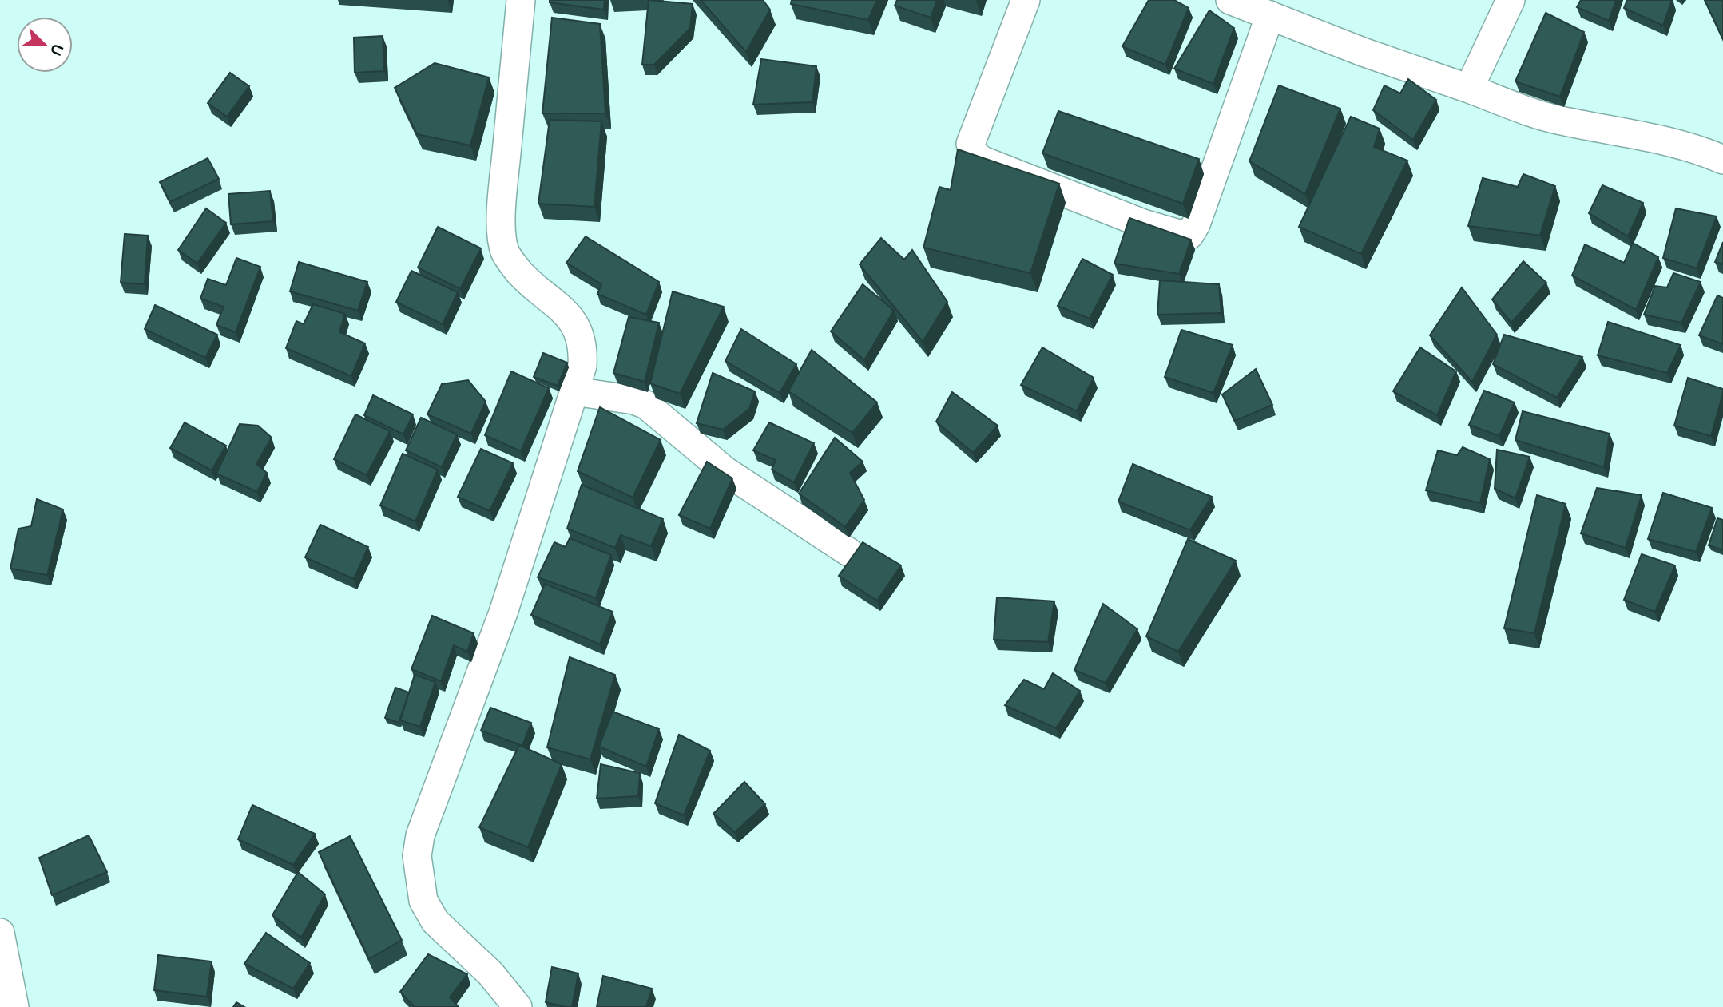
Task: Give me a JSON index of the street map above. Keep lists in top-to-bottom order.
{
  "north": "bottom right"
}
